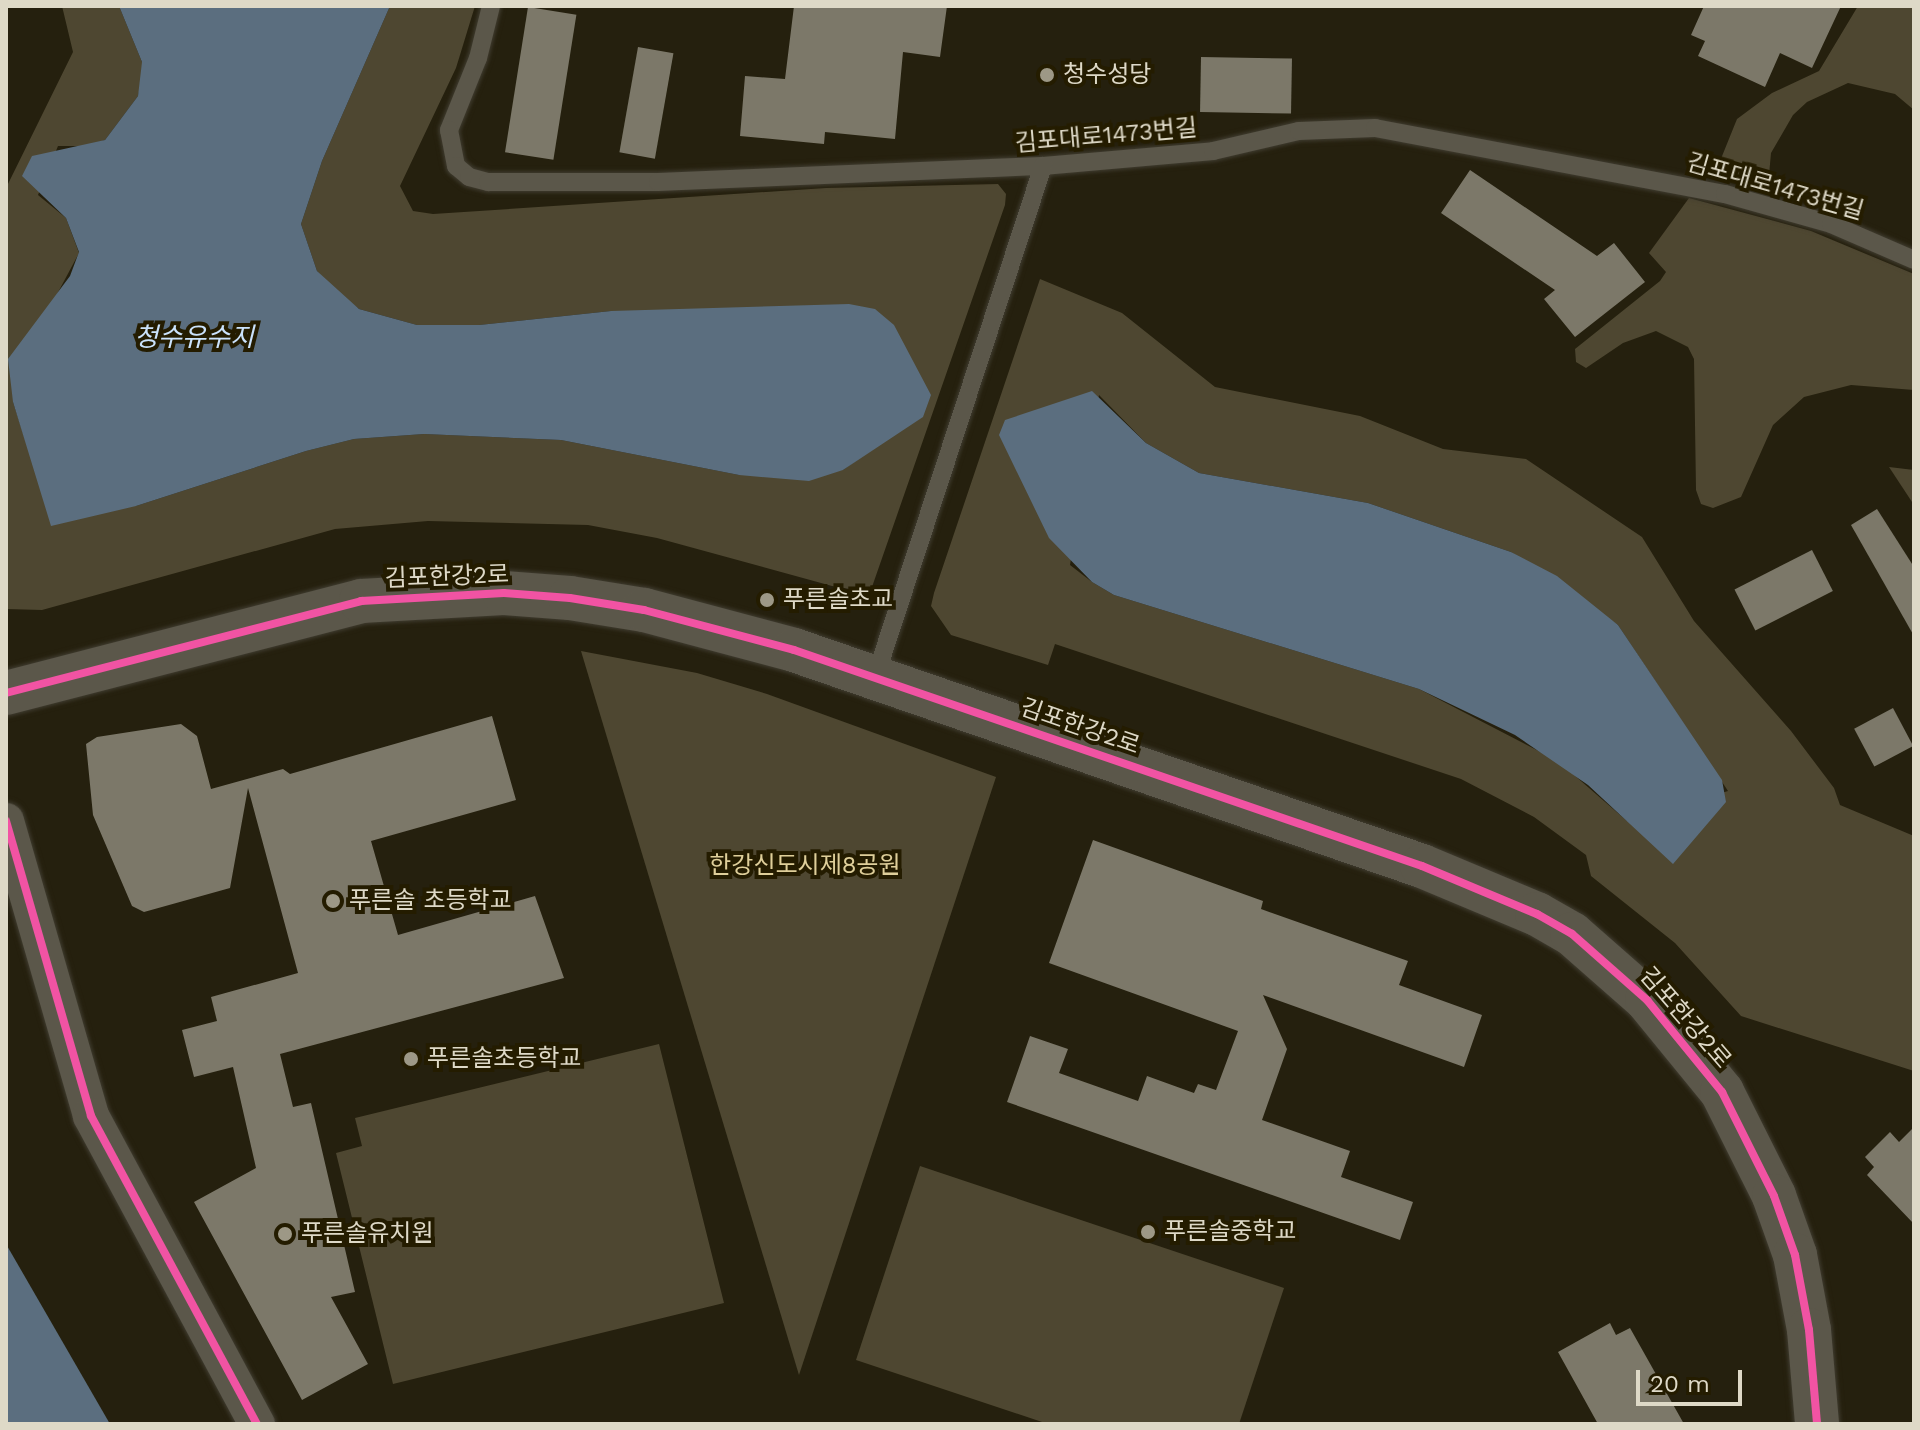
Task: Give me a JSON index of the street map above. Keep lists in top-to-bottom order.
{
  "streets": {
    "street": ["김포한강2로"],
    "lane": ["김포대로1473번길"]
  },
  "water": ["청수유수지"],
  "parks": ["한강신도시제8공원"],
  "places": [
    "청수성당",
    "푸른솔초교",
    "푸른솔 초등학교",
    "푸른솔초등학교",
    "푸른솔중학교",
    "푸른솔유치원"
  ],
  "scale_bar": "20 m"
}
